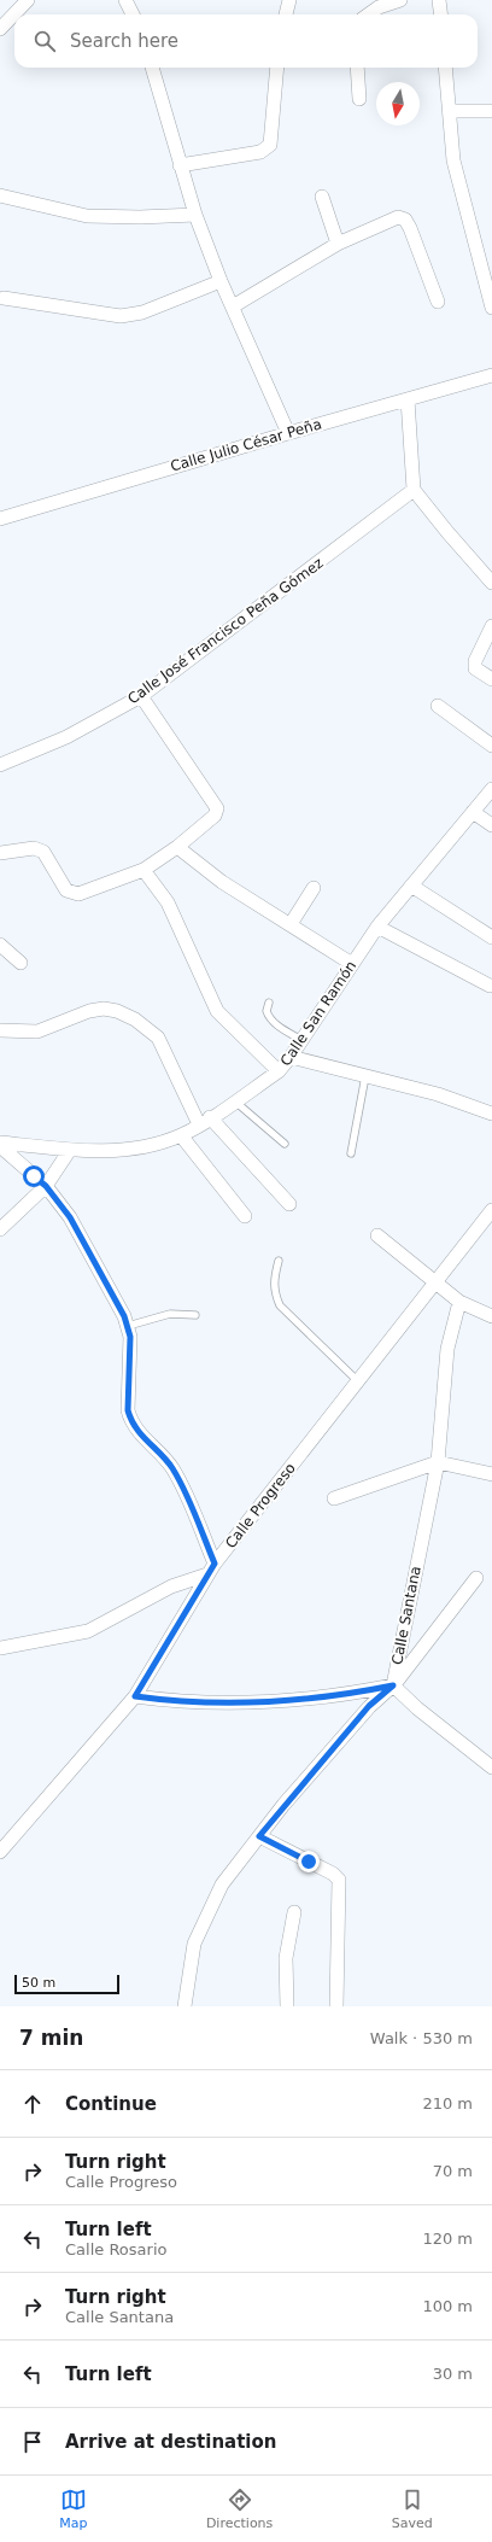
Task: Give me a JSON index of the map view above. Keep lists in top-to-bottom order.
{
  "streets": {
    "street": [
      "Calle Julio César Peña",
      "Calle José Francisco Peña Gómez",
      "Calle San Ramón",
      "Calle Progreso",
      "Calle Santana"
    ]
  },
  "scale_bar": "50 m",
  "north": "bottom",
  "page": {
    "search": "Search here",
    "scale": "50 m",
    "heading": ["7 min", "Walk · 530 m"],
    "list": [
      ["Continue", "210 m"],
      ["Turn right", "Calle Progreso", "70 m"],
      ["Turn left", "Calle Rosario", "120 m"],
      ["Turn right", "Calle Santana", "100 m"],
      ["Turn left", "30 m"],
      "Arrive at destination"
    ],
    "nav": ["Map", "Directions", "Saved"]
  }
}
